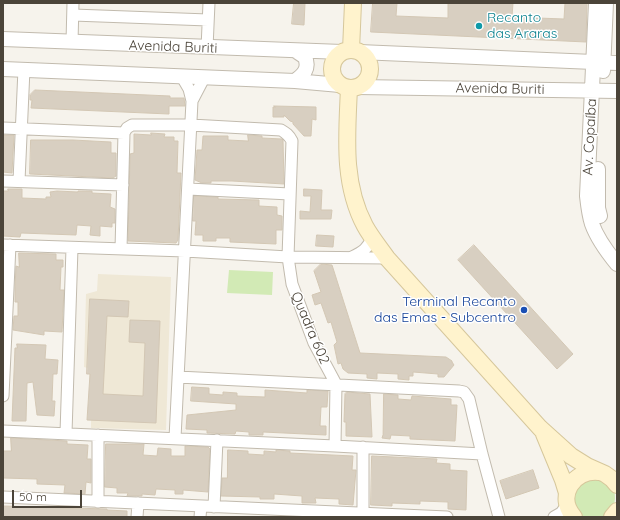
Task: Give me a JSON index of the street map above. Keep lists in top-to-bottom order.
{
  "streets": {
    "street": ["Avenida Buriti", "Av. Copaíba", "Quadra 602"]
  },
  "crossings": [
    ["Avenida Buriti", "Av. Copaíba"]
  ],
  "places": ["Recanto das Araras", "Terminal Recanto das Emas - Subcentro"],
  "scale_bar": "50 m"
}
